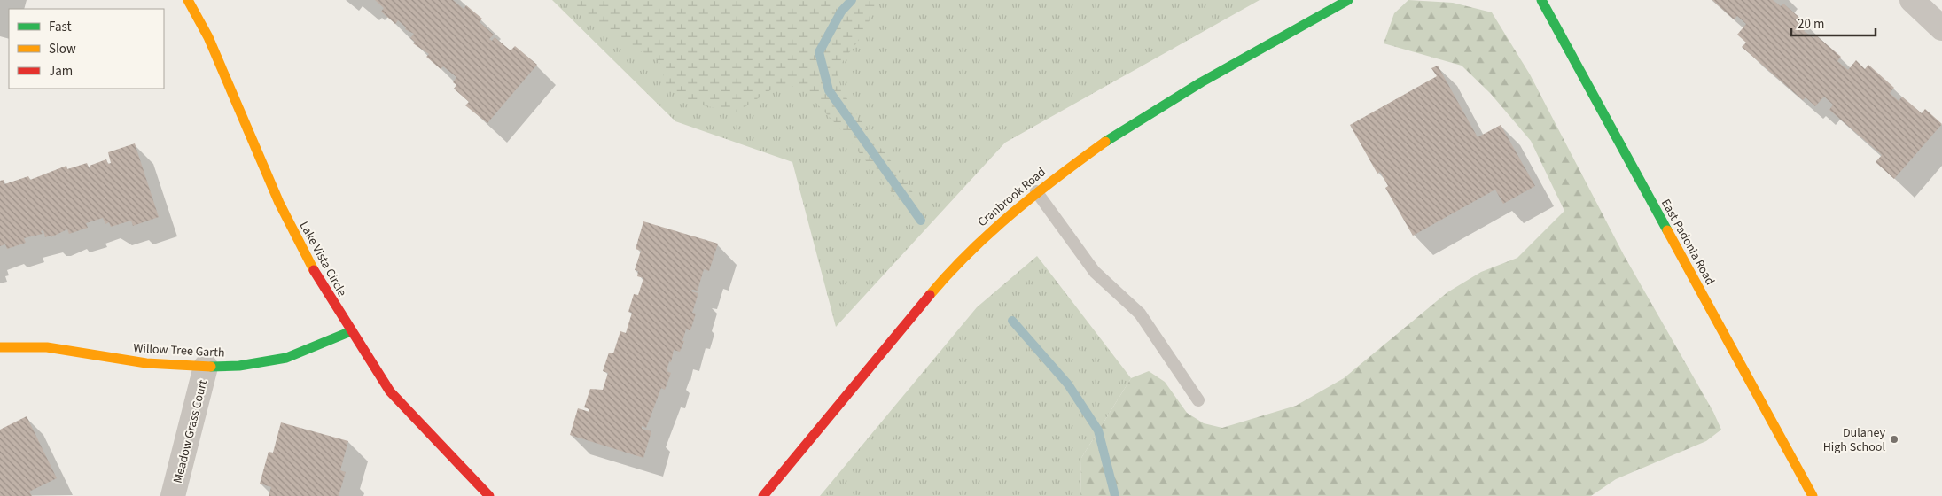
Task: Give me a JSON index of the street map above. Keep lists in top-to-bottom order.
{
  "streets": {
    "street": [
      "Cranbrook Road",
      "East Padonia Road",
      "Lake Vista Circle",
      "Willow Tree Garth",
      "Meadow Grass Court"
    ]
  },
  "crossings": [
    ["Lake Vista Circle", "Willow Tree Garth"],
    ["Willow Tree Garth", "Meadow Grass Court"]
  ],
  "places": ["Dulaney High School"],
  "legend": ["Fast", "Slow", "Jam"],
  "scale_bar": "20 m"
}
